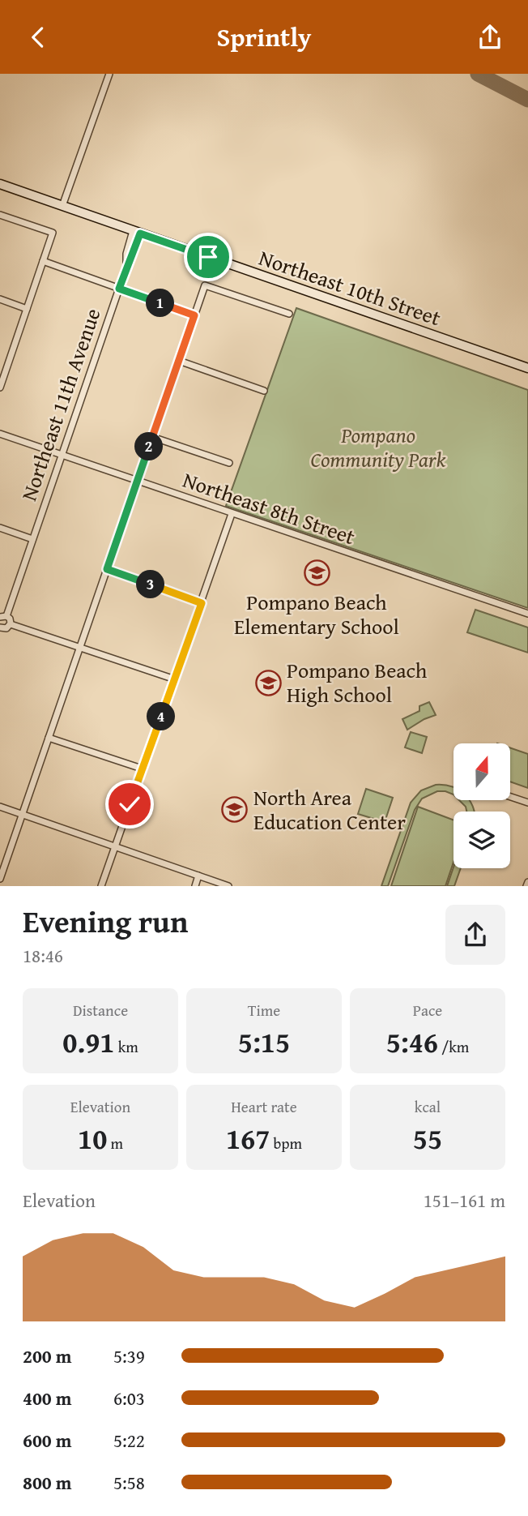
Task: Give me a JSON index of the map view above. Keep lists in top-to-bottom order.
{
  "streets": {
    "street": ["Northeast 10th Street", "Northeast 11th Avenue", "Northeast 8th Street"]
  },
  "crossings": [
    ["Northeast 10th Street", "Northeast 11th Avenue"],
    ["Northeast 11th Avenue", "Northeast 8th Street"]
  ],
  "parks": ["Pompano Community Park"],
  "places": {
    "school or university": ["Pompano Beach Elementary School", "Pompano Beach High School", "North Area Education Center"]
  },
  "north": "top",
  "page": {
    "header": "Sprintly",
    "pins": [
      "1",
      "2",
      "3",
      "4"
    ],
    "heading": ["Evening run", "18:46"],
    "stats": [
      ["Distance", "0.91 km"],
      ["Time", "5:15"],
      ["Pace", "5:46 /km"],
      ["Elevation", "10 m"],
      ["Heart rate", "167 bpm"],
      ["kcal", "55"]
    ],
    "chart": ["Elevation", "151–161 m"],
    "list": [
      {
        "name": "200 m",
        "note": "5:39"
      },
      {
        "name": "400 m",
        "note": "6:03"
      },
      {
        "name": "600 m",
        "note": "5:22"
      },
      {
        "name": "800 m",
        "note": "5:58"
      }
    ]
  }
}
